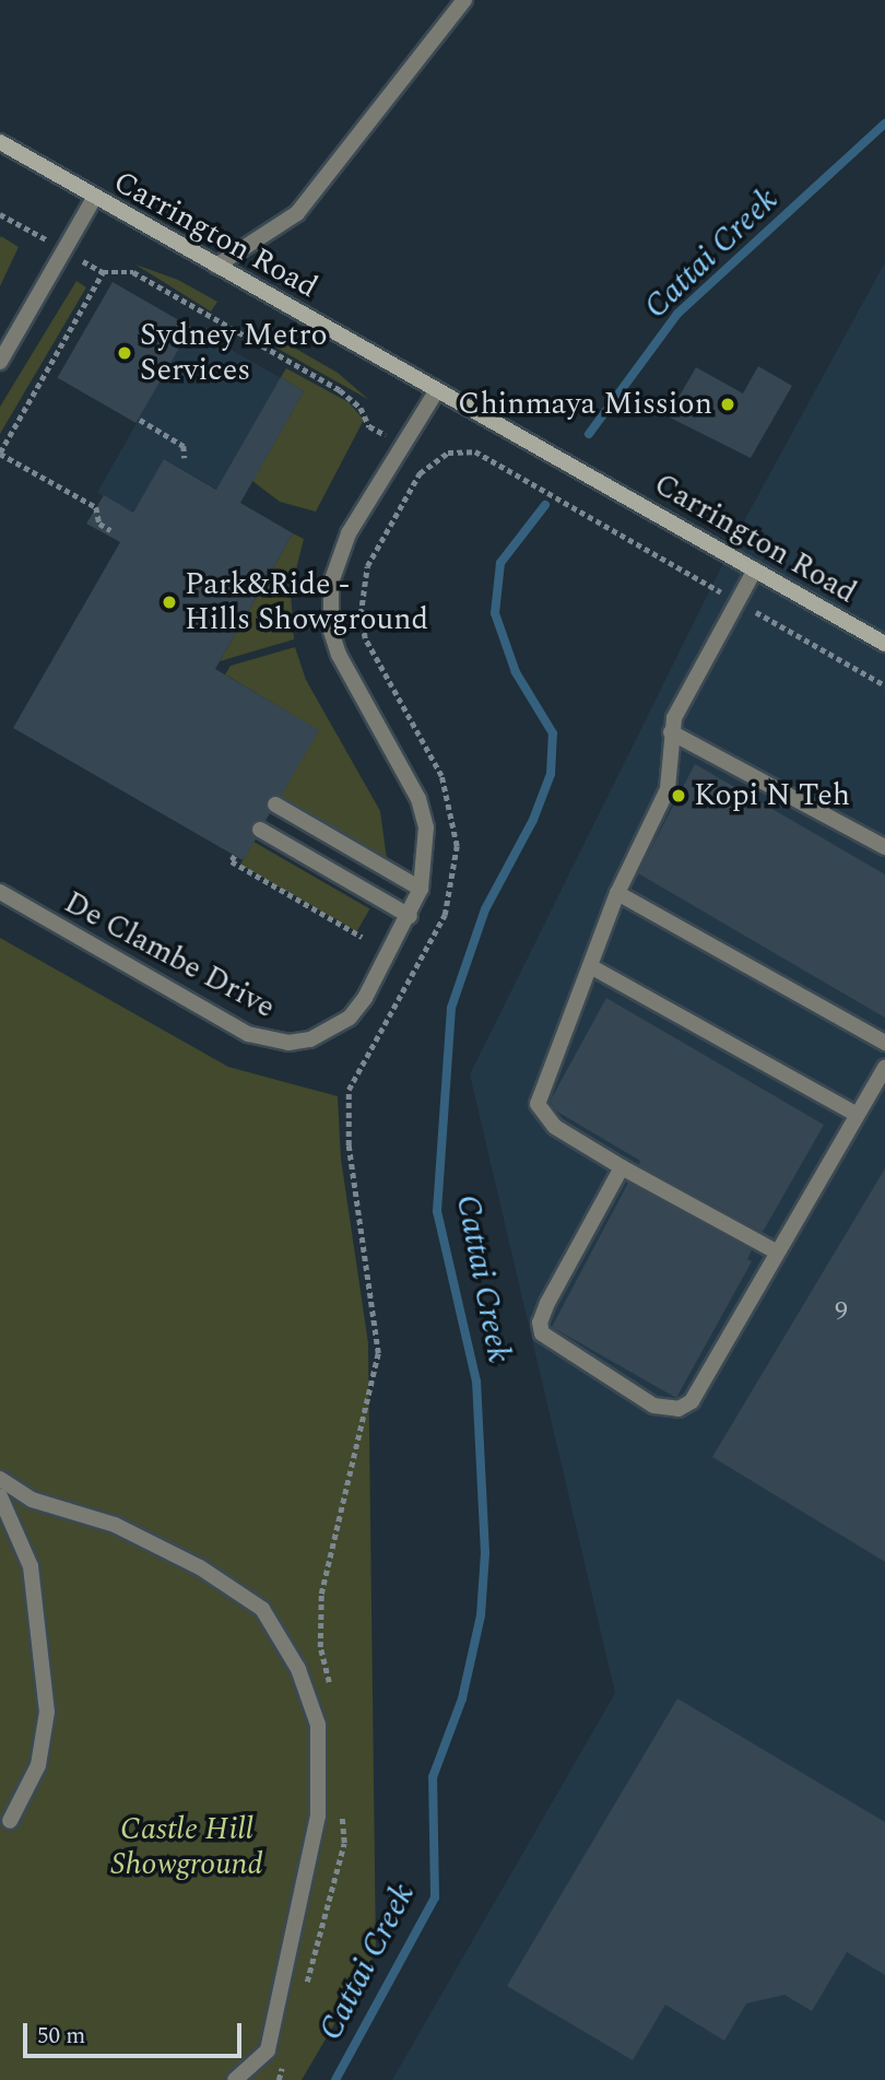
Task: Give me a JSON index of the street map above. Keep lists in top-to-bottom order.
{
  "streets": {
    "main road": ["Carrington Road"],
    "street": ["De Clambe Drive"]
  },
  "crossings": [
    ["Carrington Road", "De Clambe Drive"]
  ],
  "water": ["Cattai Creek"],
  "parks": ["Castle Hill Showground"],
  "places": [
    "Sydney Metro Services",
    "Chinmaya Mission",
    "Park&Ride - Hills Showground",
    "Kopi N Teh"
  ],
  "house_numbers": ["9"],
  "scale_bar": "50 m"
}
